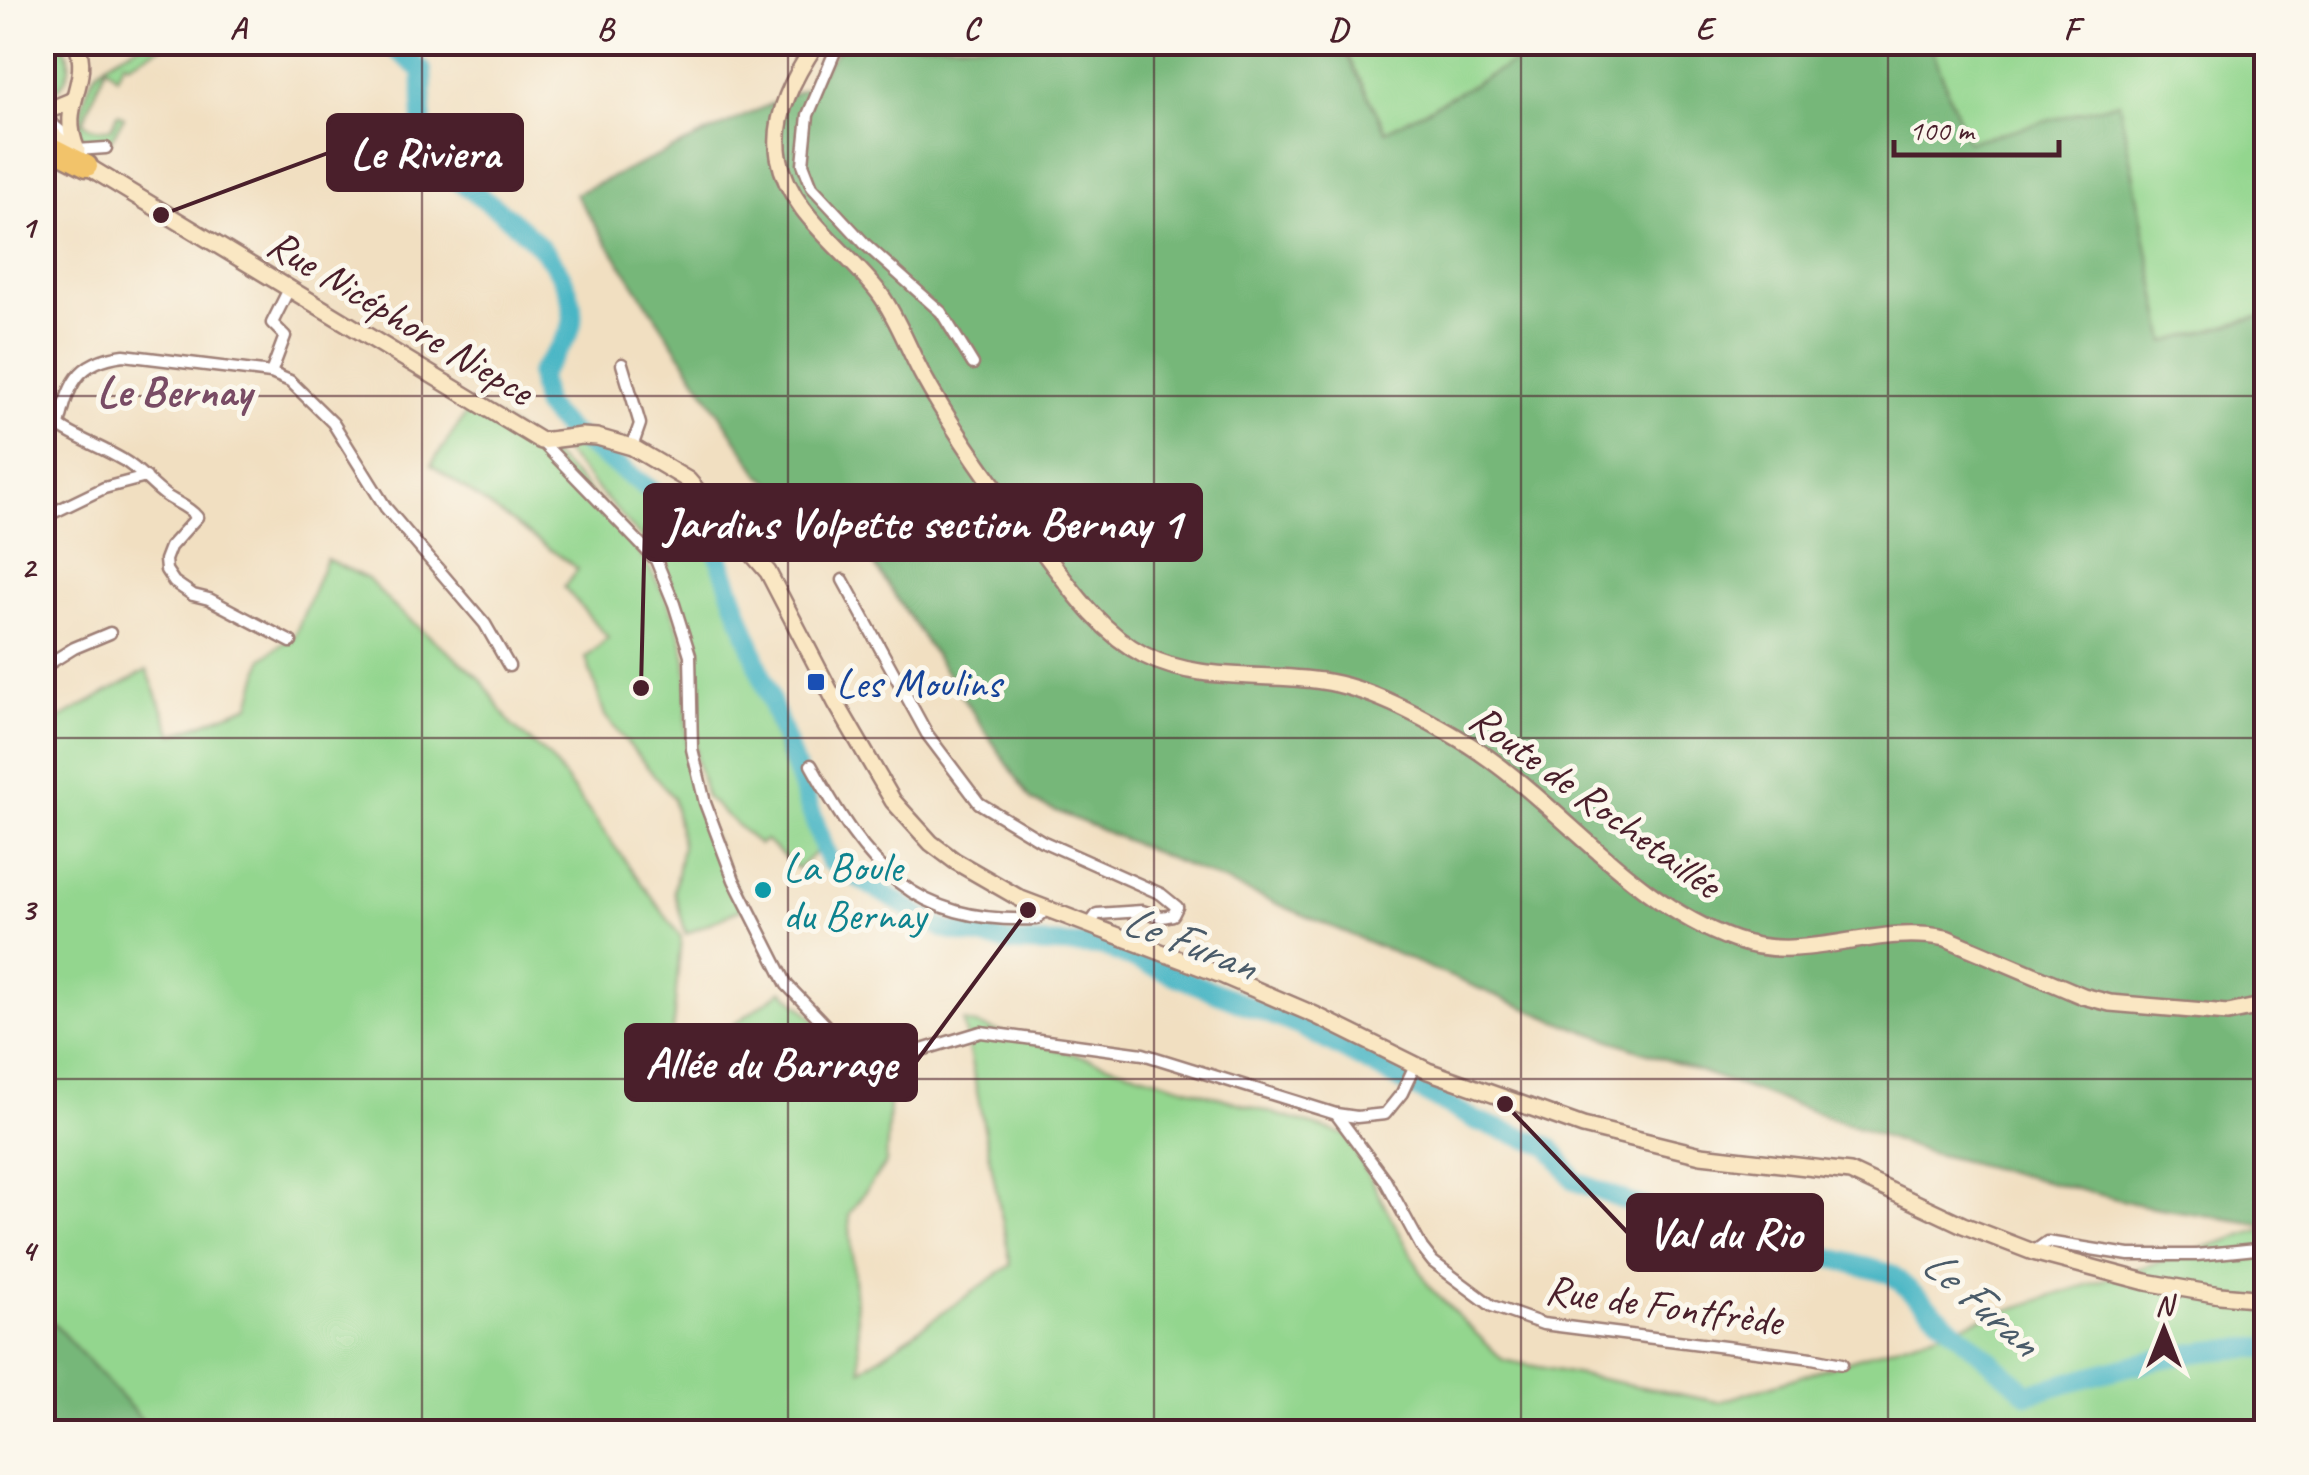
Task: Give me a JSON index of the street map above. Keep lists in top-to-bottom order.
{
  "streets": {
    "street": ["Rue Nicéphore Niepce", "Route de Rochetaillée", "Rue de Fontfrède"]
  },
  "districts": ["Le Bernay"],
  "water": ["Le Furan"],
  "places": {
    "other": [
      "Le Riviera",
      "Jardins Volpette section Bernay 1",
      "La Boule du Bernay",
      "Allée du Barrage",
      "Val du Rio"
    ],
    "transit": ["Les Moulins"]
  },
  "scale_bar": "100 m",
  "north": "top",
  "grid": {
    "columns": [
      "A",
      "B",
      "C",
      "D",
      "E",
      "F"
    ],
    "rows": [
      "1",
      "2",
      "3",
      "4"
    ]
  }
}
